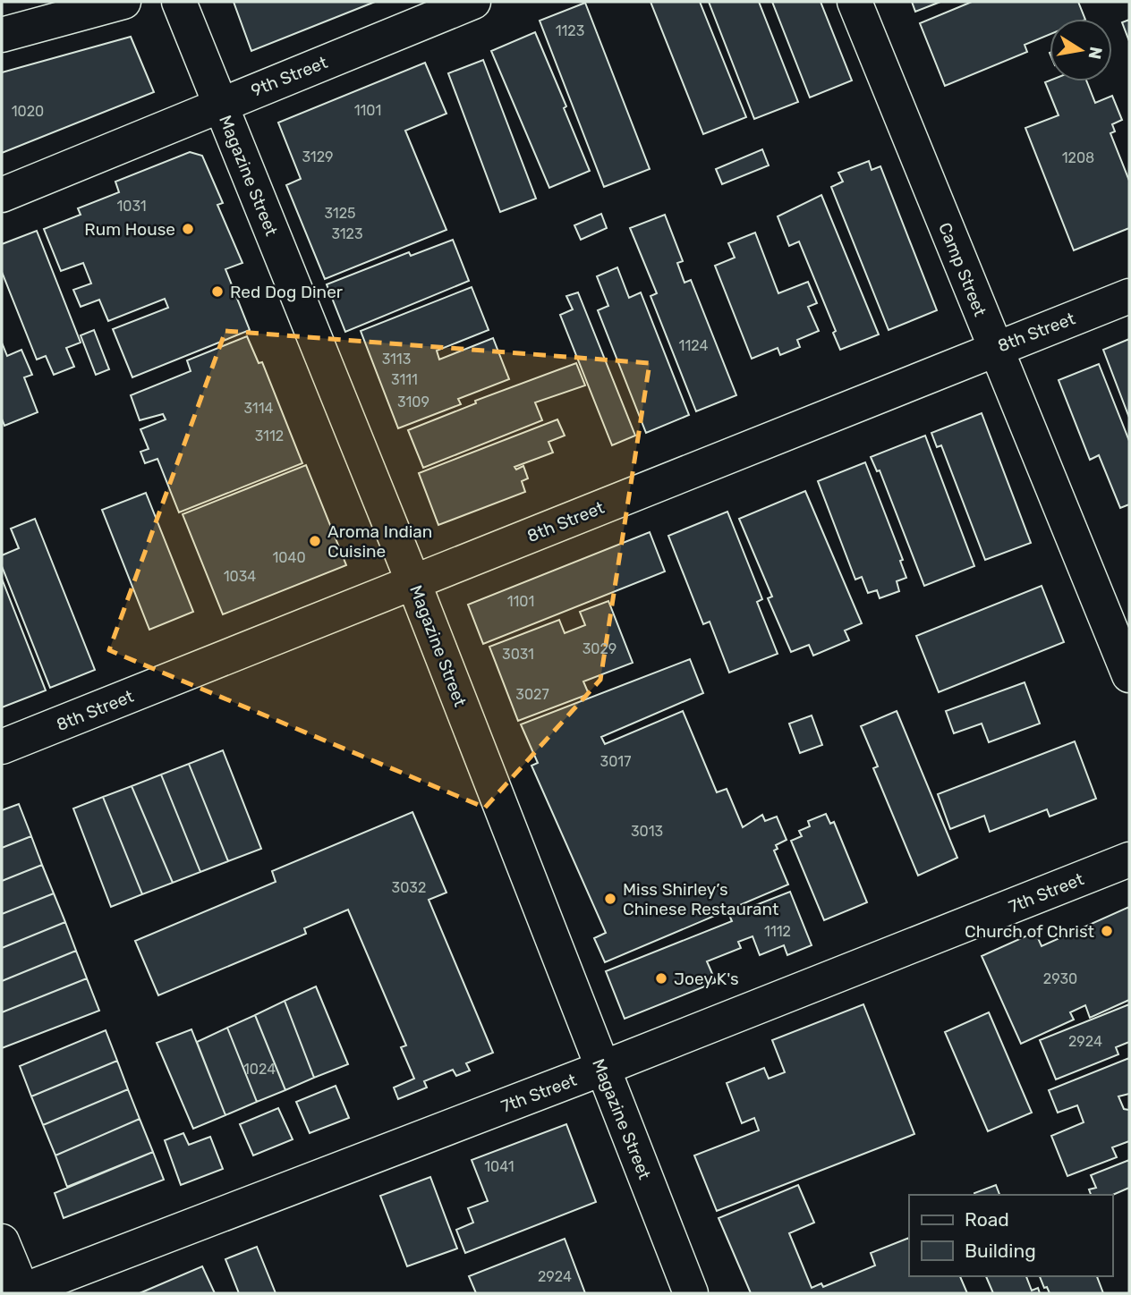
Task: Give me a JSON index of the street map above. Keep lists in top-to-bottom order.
{
  "streets": {
    "street": [
      "9th Street",
      "Magazine Street",
      "Camp Street",
      "8th Street",
      "7th Street"
    ]
  },
  "crossings": [
    ["9th Street", "Magazine Street"],
    ["Magazine Street", "8th Street"],
    ["Magazine Street", "7th Street"],
    ["Camp Street", "8th Street"]
  ],
  "places": [
    "Rum House",
    "Red Dog Diner",
    "Aroma Indian Cuisine",
    "Miss Shirley’s Chinese Restaurant",
    "Church of Christ",
    "Joey K's"
  ],
  "house_numbers": [
    "1123",
    "1101",
    "1020",
    "3129",
    "1208",
    "1031",
    "3125",
    "3123",
    "1124",
    "3113",
    "3111",
    "3109",
    "3114",
    "3112",
    "1040",
    "1034",
    "1101",
    "3029",
    "3031",
    "3027",
    "3017",
    "3013",
    "3032",
    "1112",
    "2930",
    "2924",
    "1024",
    "1041",
    "2924"
  ],
  "legend": ["Road", "Building"],
  "north": "right"
}
